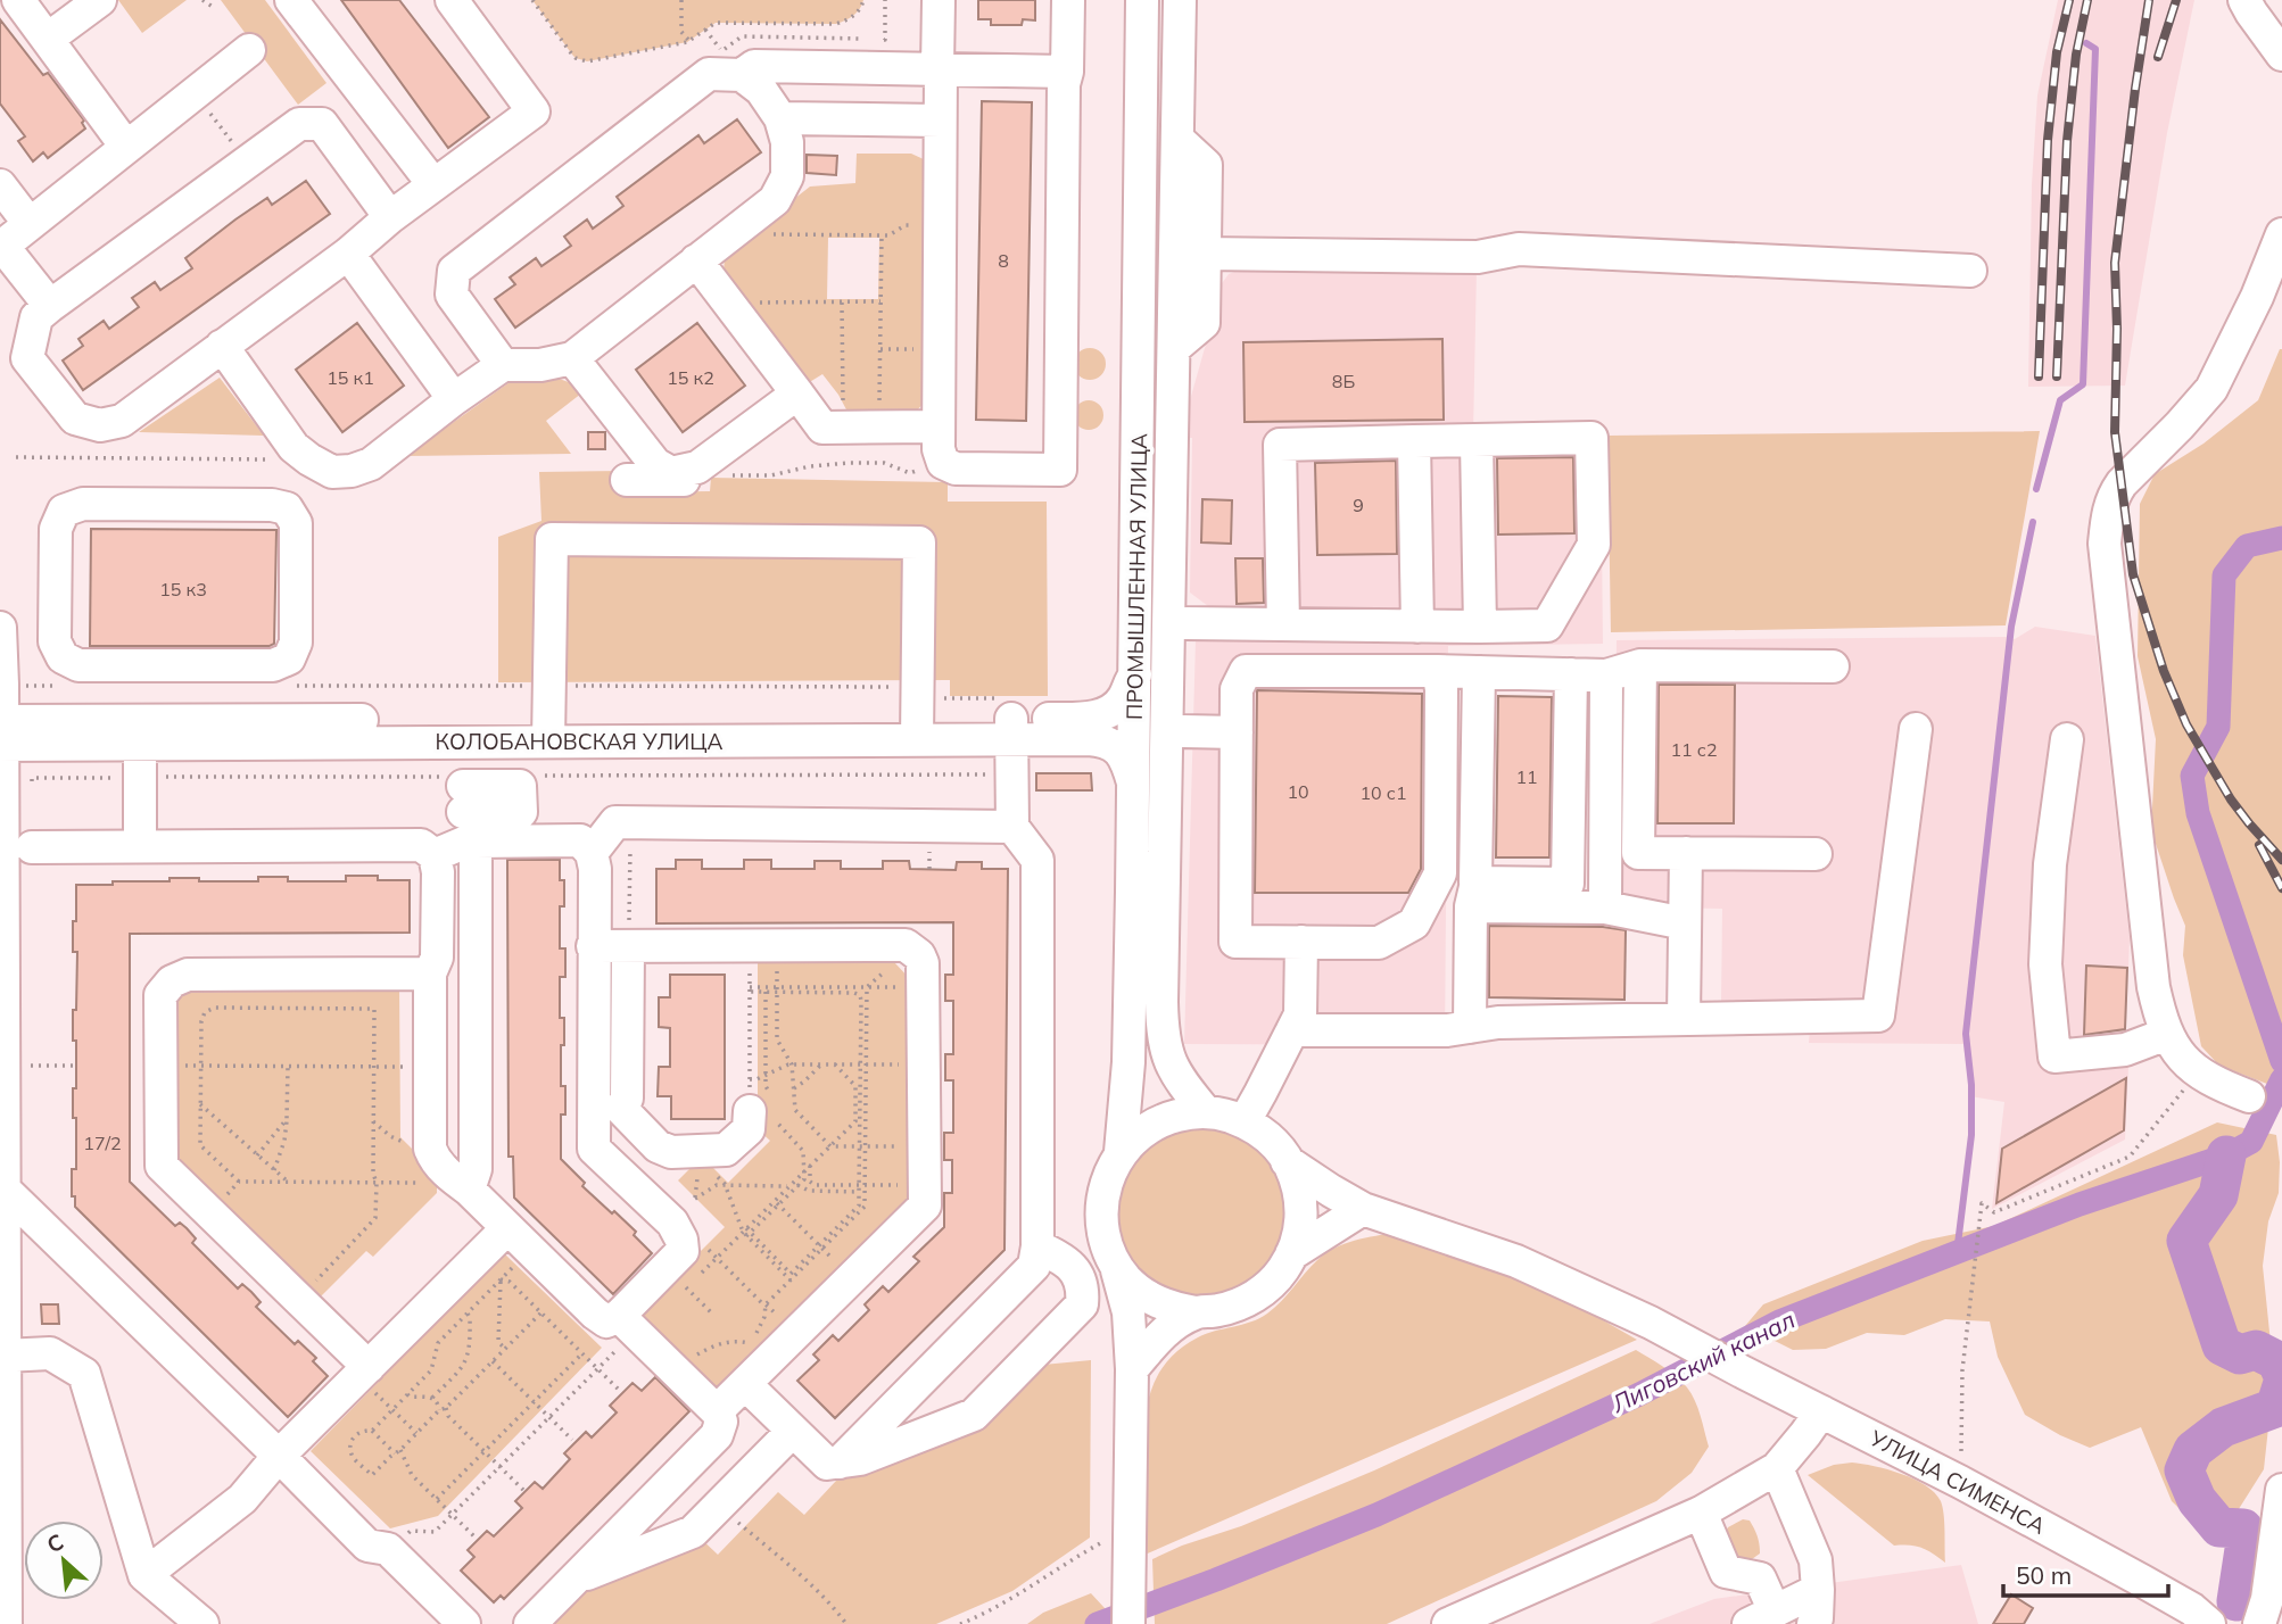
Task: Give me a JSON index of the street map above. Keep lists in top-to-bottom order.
{
  "streets": {
    "street": ["ПРОМЫШЛЕННАЯ УЛИЦА", "КОЛОБАНОВСКАЯ УЛИЦА", "УЛИЦА СИМЕНСА"]
  },
  "crossings": [
    ["ПРОМЫШЛЕННАЯ УЛИЦА", "КОЛОБАНОВСКАЯ УЛИЦА"],
    ["ПРОМЫШЛЕННАЯ УЛИЦА", "УЛИЦА СИМЕНСА"]
  ],
  "water": ["Лиговский канал"],
  "house_numbers": [
    "8",
    "15 к1",
    "15 к2",
    "8Б",
    "9",
    "15 к3",
    "11 с2",
    "11",
    "10",
    "10 с1",
    "17/2"
  ],
  "scale_bar": "50 m",
  "north": "top left"
}
